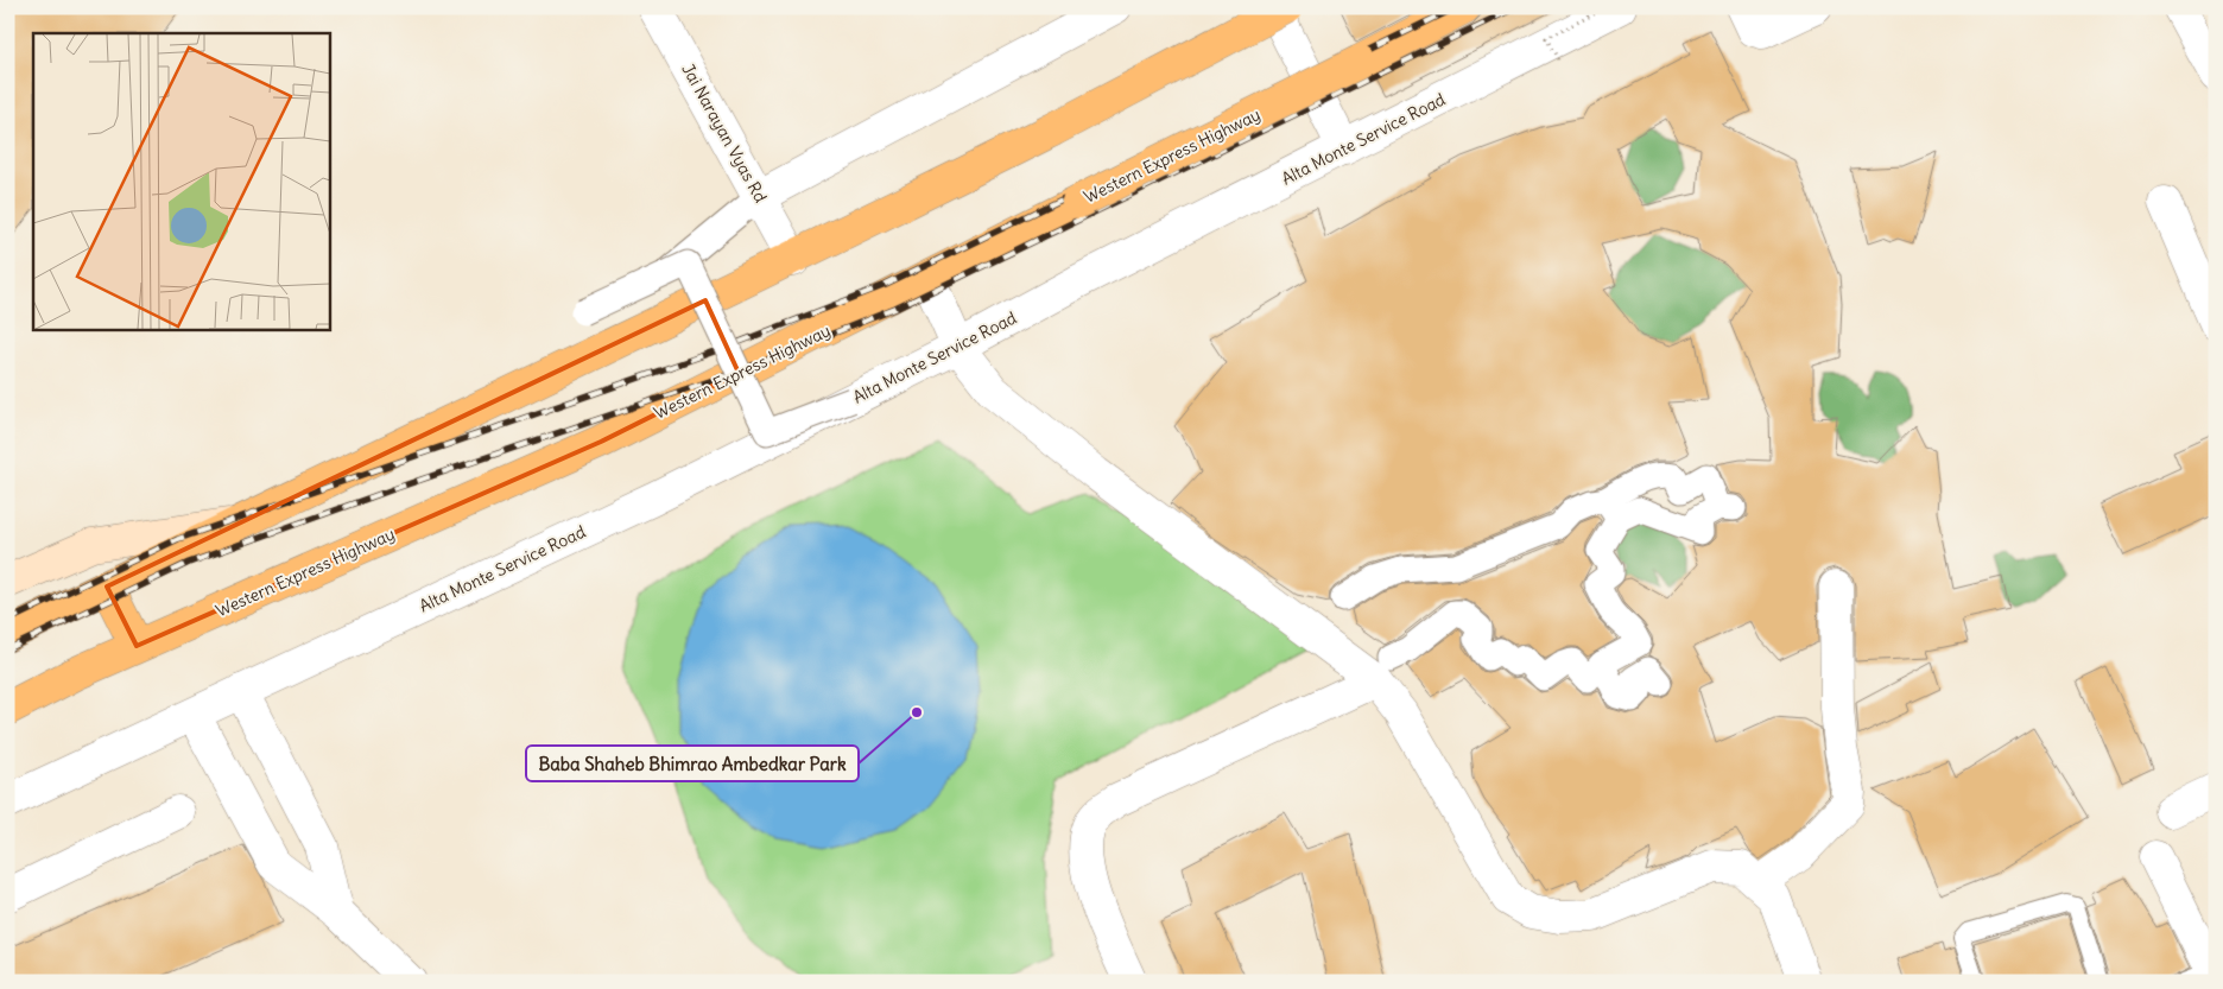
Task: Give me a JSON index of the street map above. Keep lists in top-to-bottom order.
{
  "streets": {
    "highway": ["Western Express Highway"],
    "street": ["Jai Narayan Vyas Rd", "Alta Monte Service Road"]
  },
  "places": ["Baba Shaheb Bhimrao Ambedkar Park"]
}
